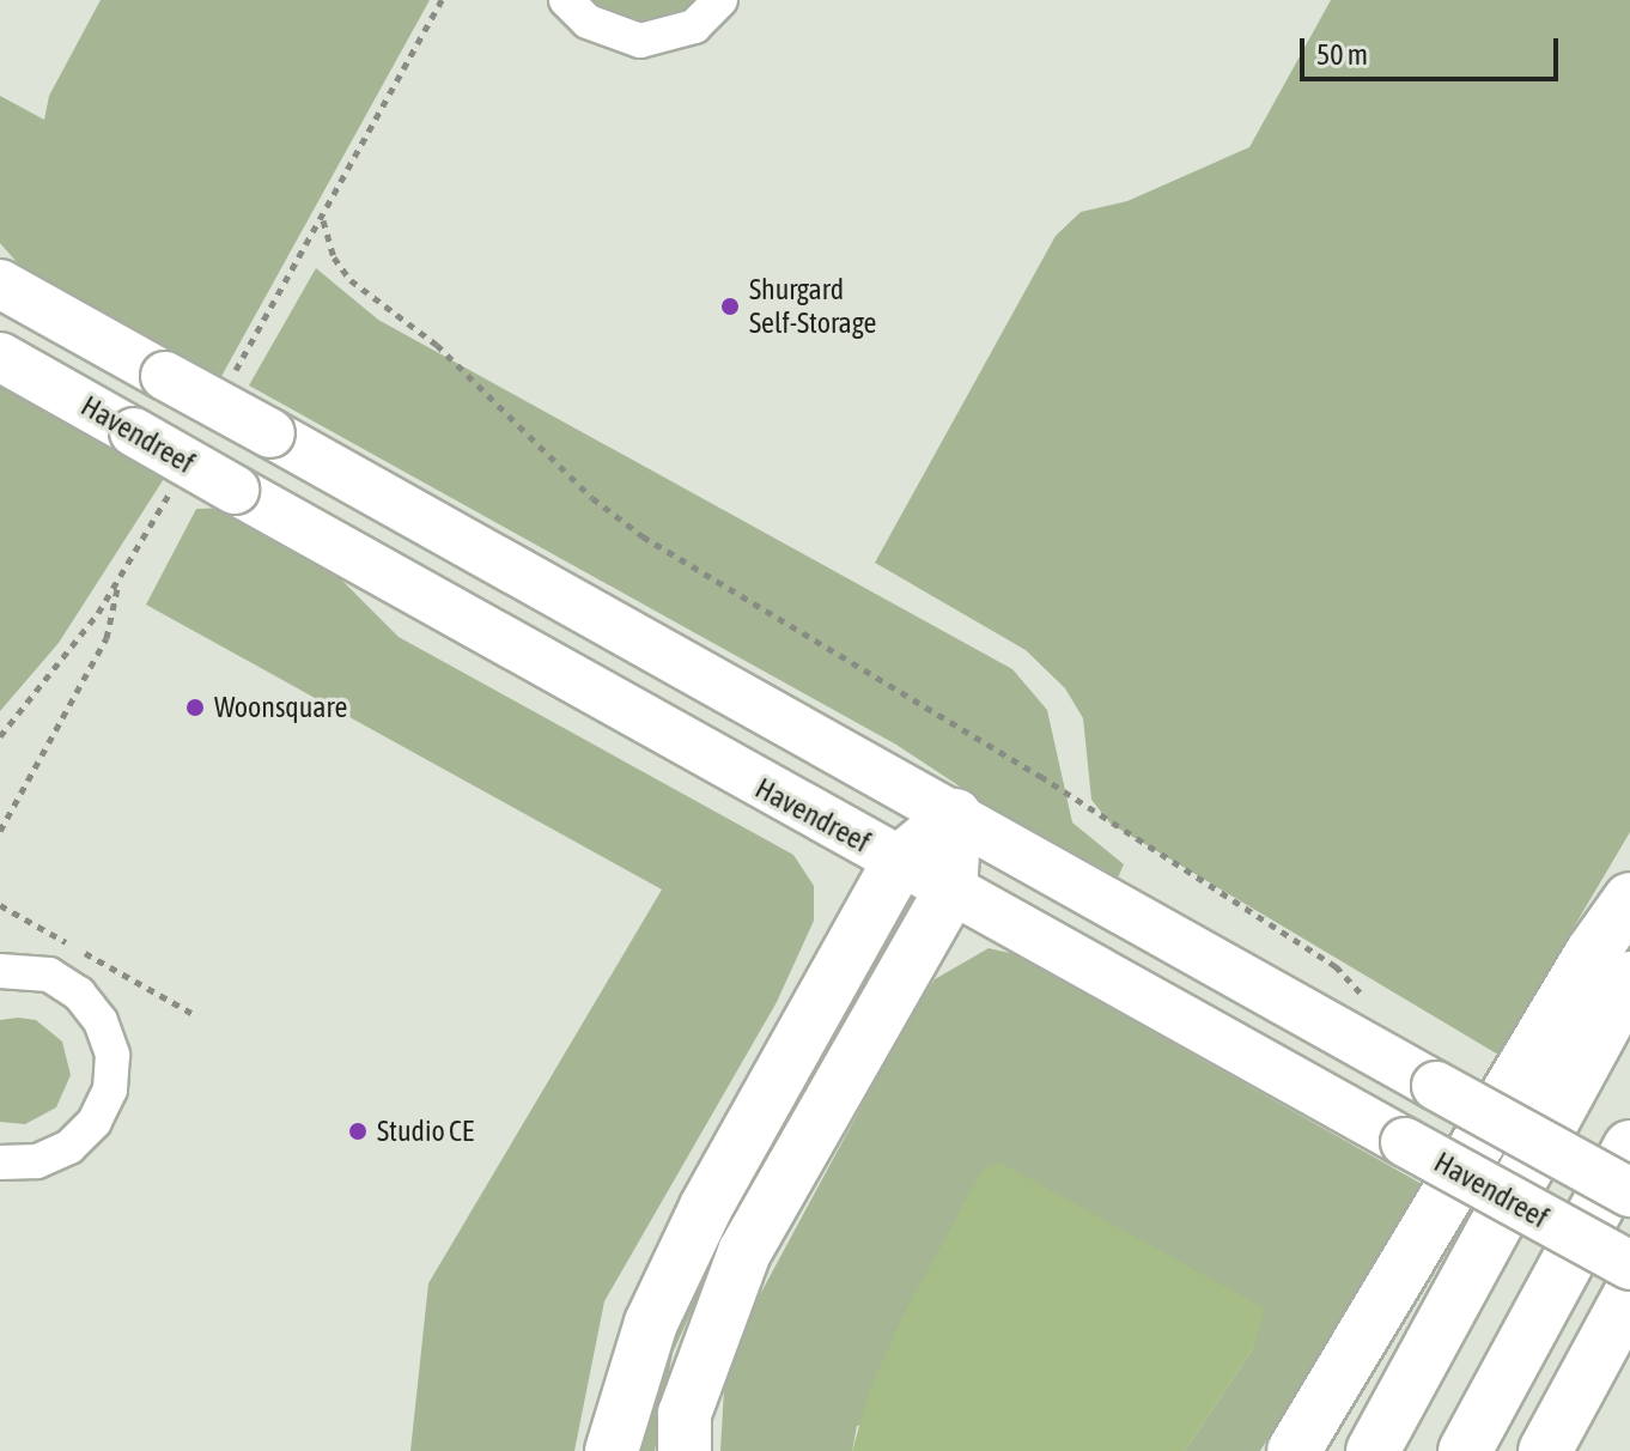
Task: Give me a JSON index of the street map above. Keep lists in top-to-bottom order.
{
  "streets": {
    "main road": ["Havendreef"]
  },
  "places": ["Shurgard Self-Storage", "Woonsquare", "Studio CE"],
  "scale_bar": "50 m"
}
